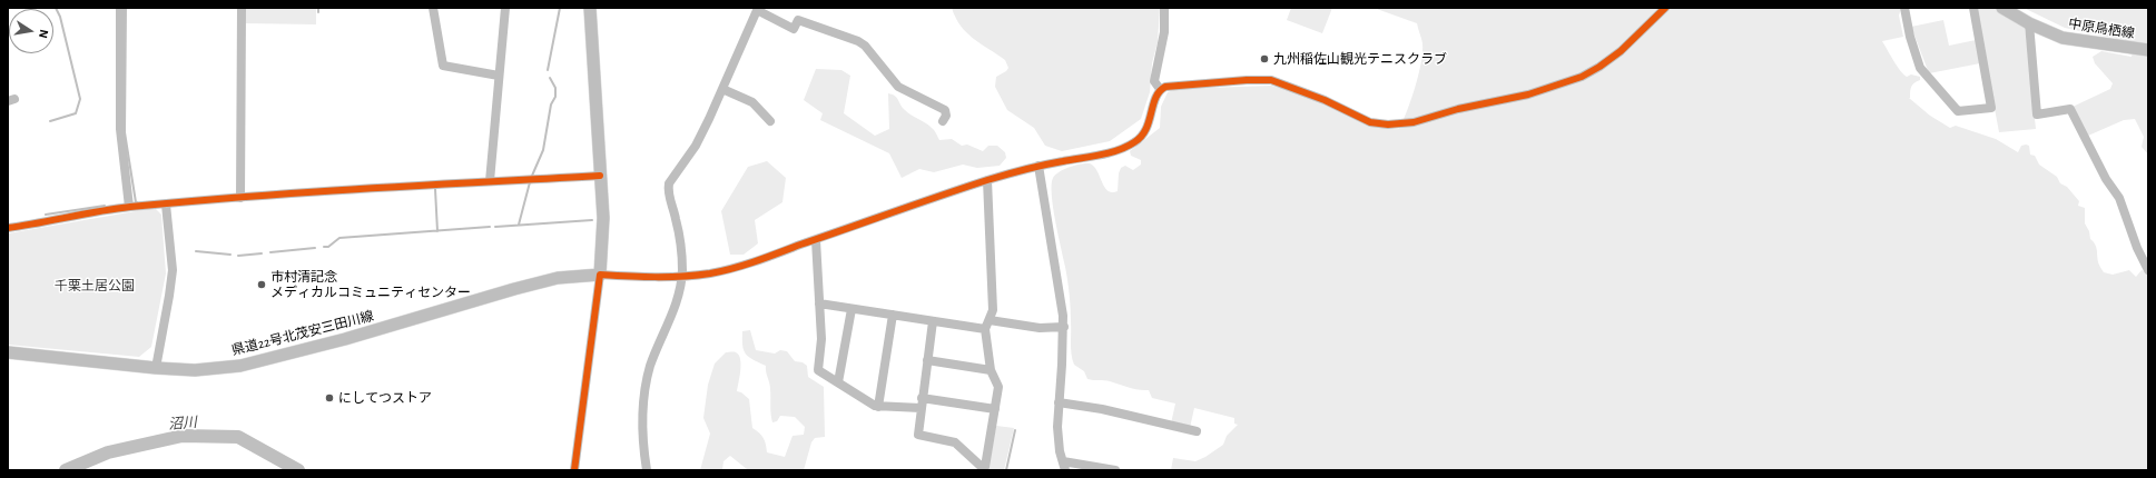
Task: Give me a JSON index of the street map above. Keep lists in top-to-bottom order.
{
  "streets": {
    "main road": ["中原鳥栖線", "県道22号北茂安三田川線"]
  },
  "water": ["沼川"],
  "parks": ["千栗土居公園"],
  "places": ["九州稲佐山観光テニスクラブ", "市村清記念 メディカルコミュニティセンター", "にしてつストア"],
  "north": "right"
}
